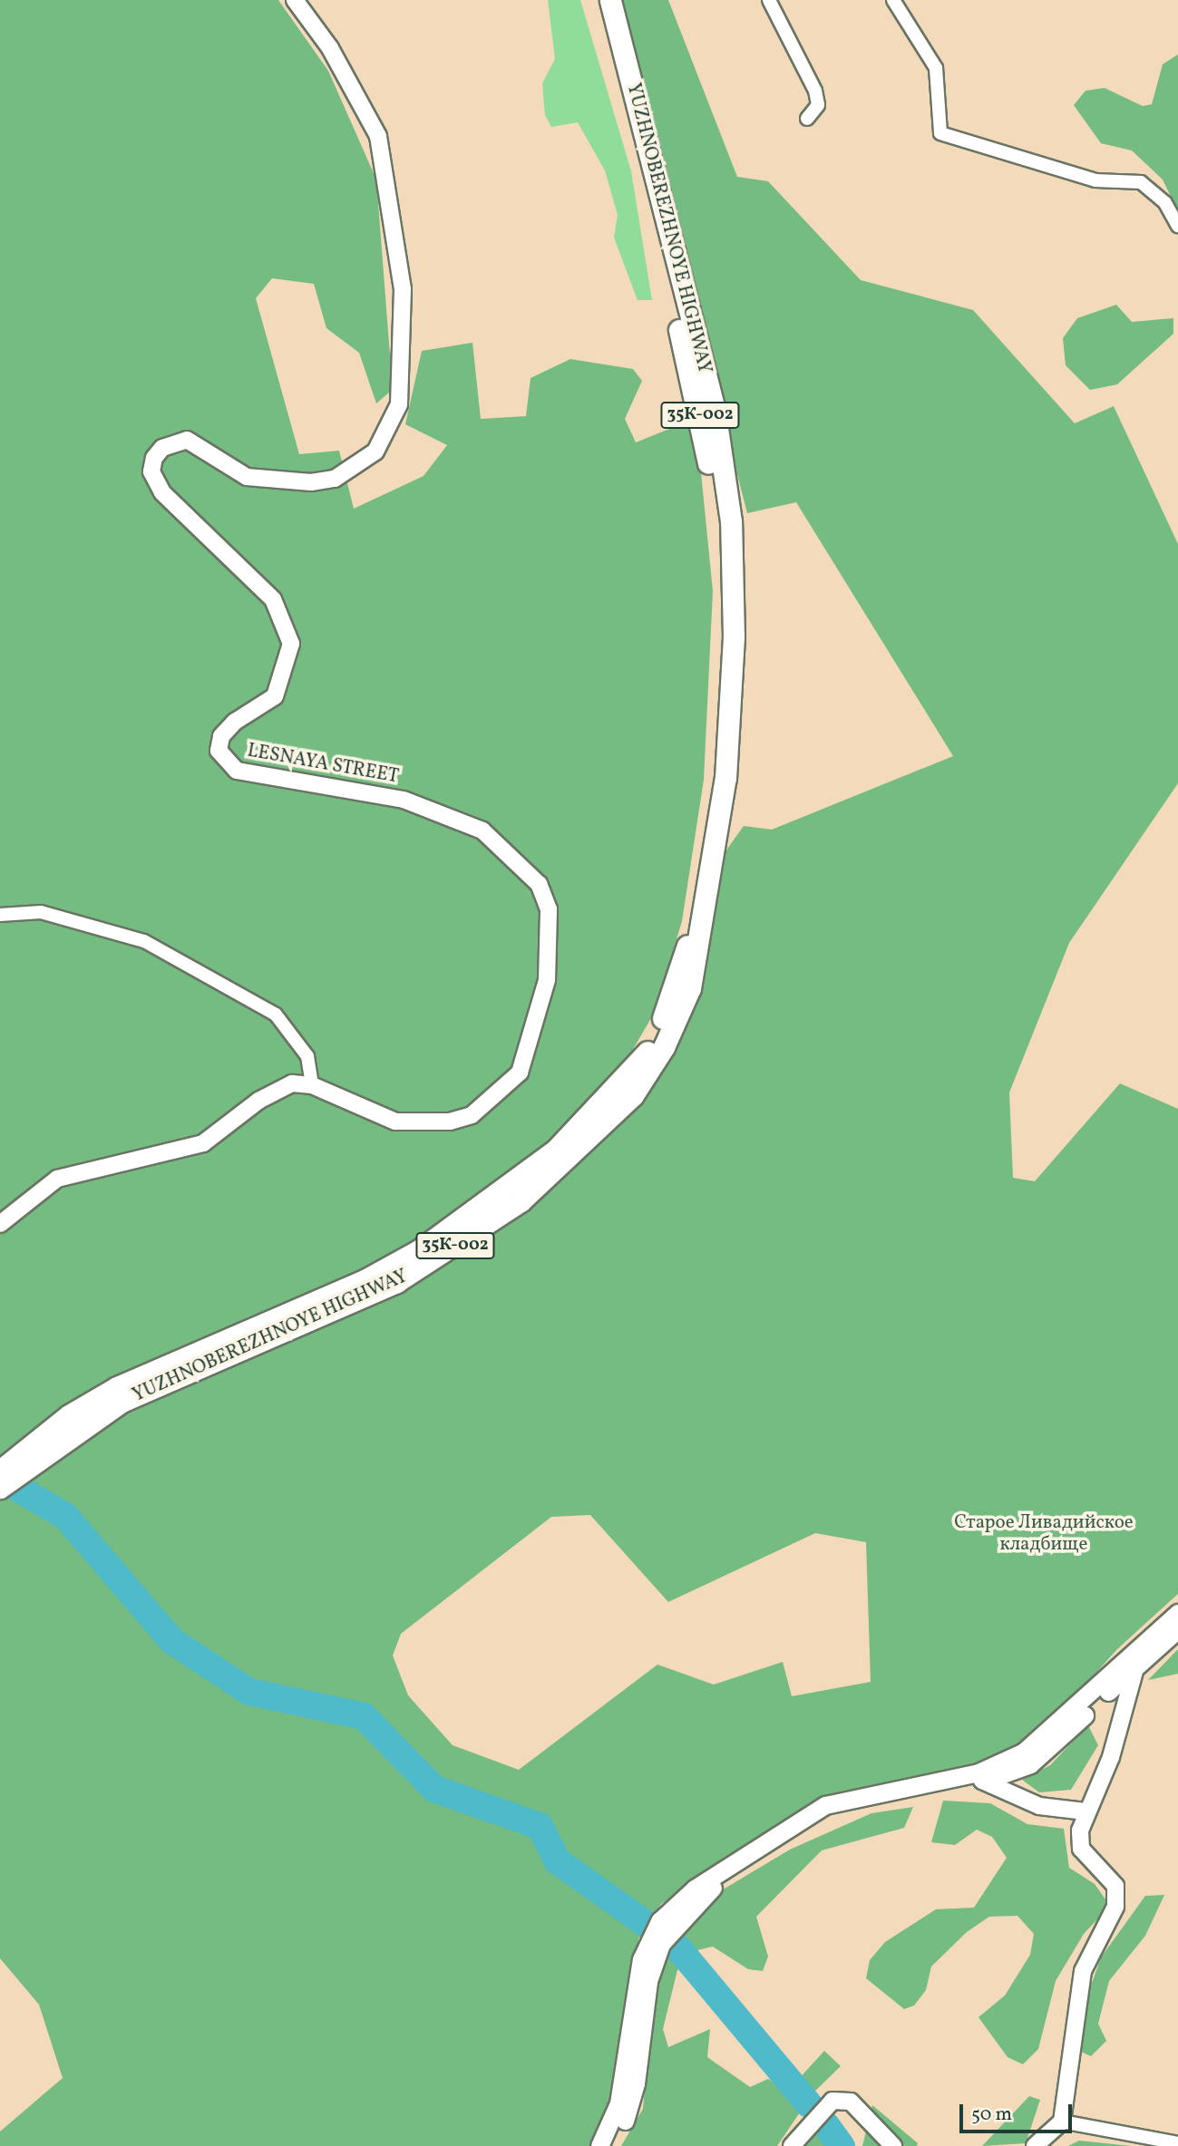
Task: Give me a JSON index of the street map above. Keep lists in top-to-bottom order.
{
  "streets": {
    "highway": ["YUZHNOBEREZHNOYE HIGHWAY", "35К-002"],
    "street": ["LESNAYA STREET"]
  },
  "parks": ["Старое Ливадийское кладбище"],
  "scale_bar": "50 m"
}
